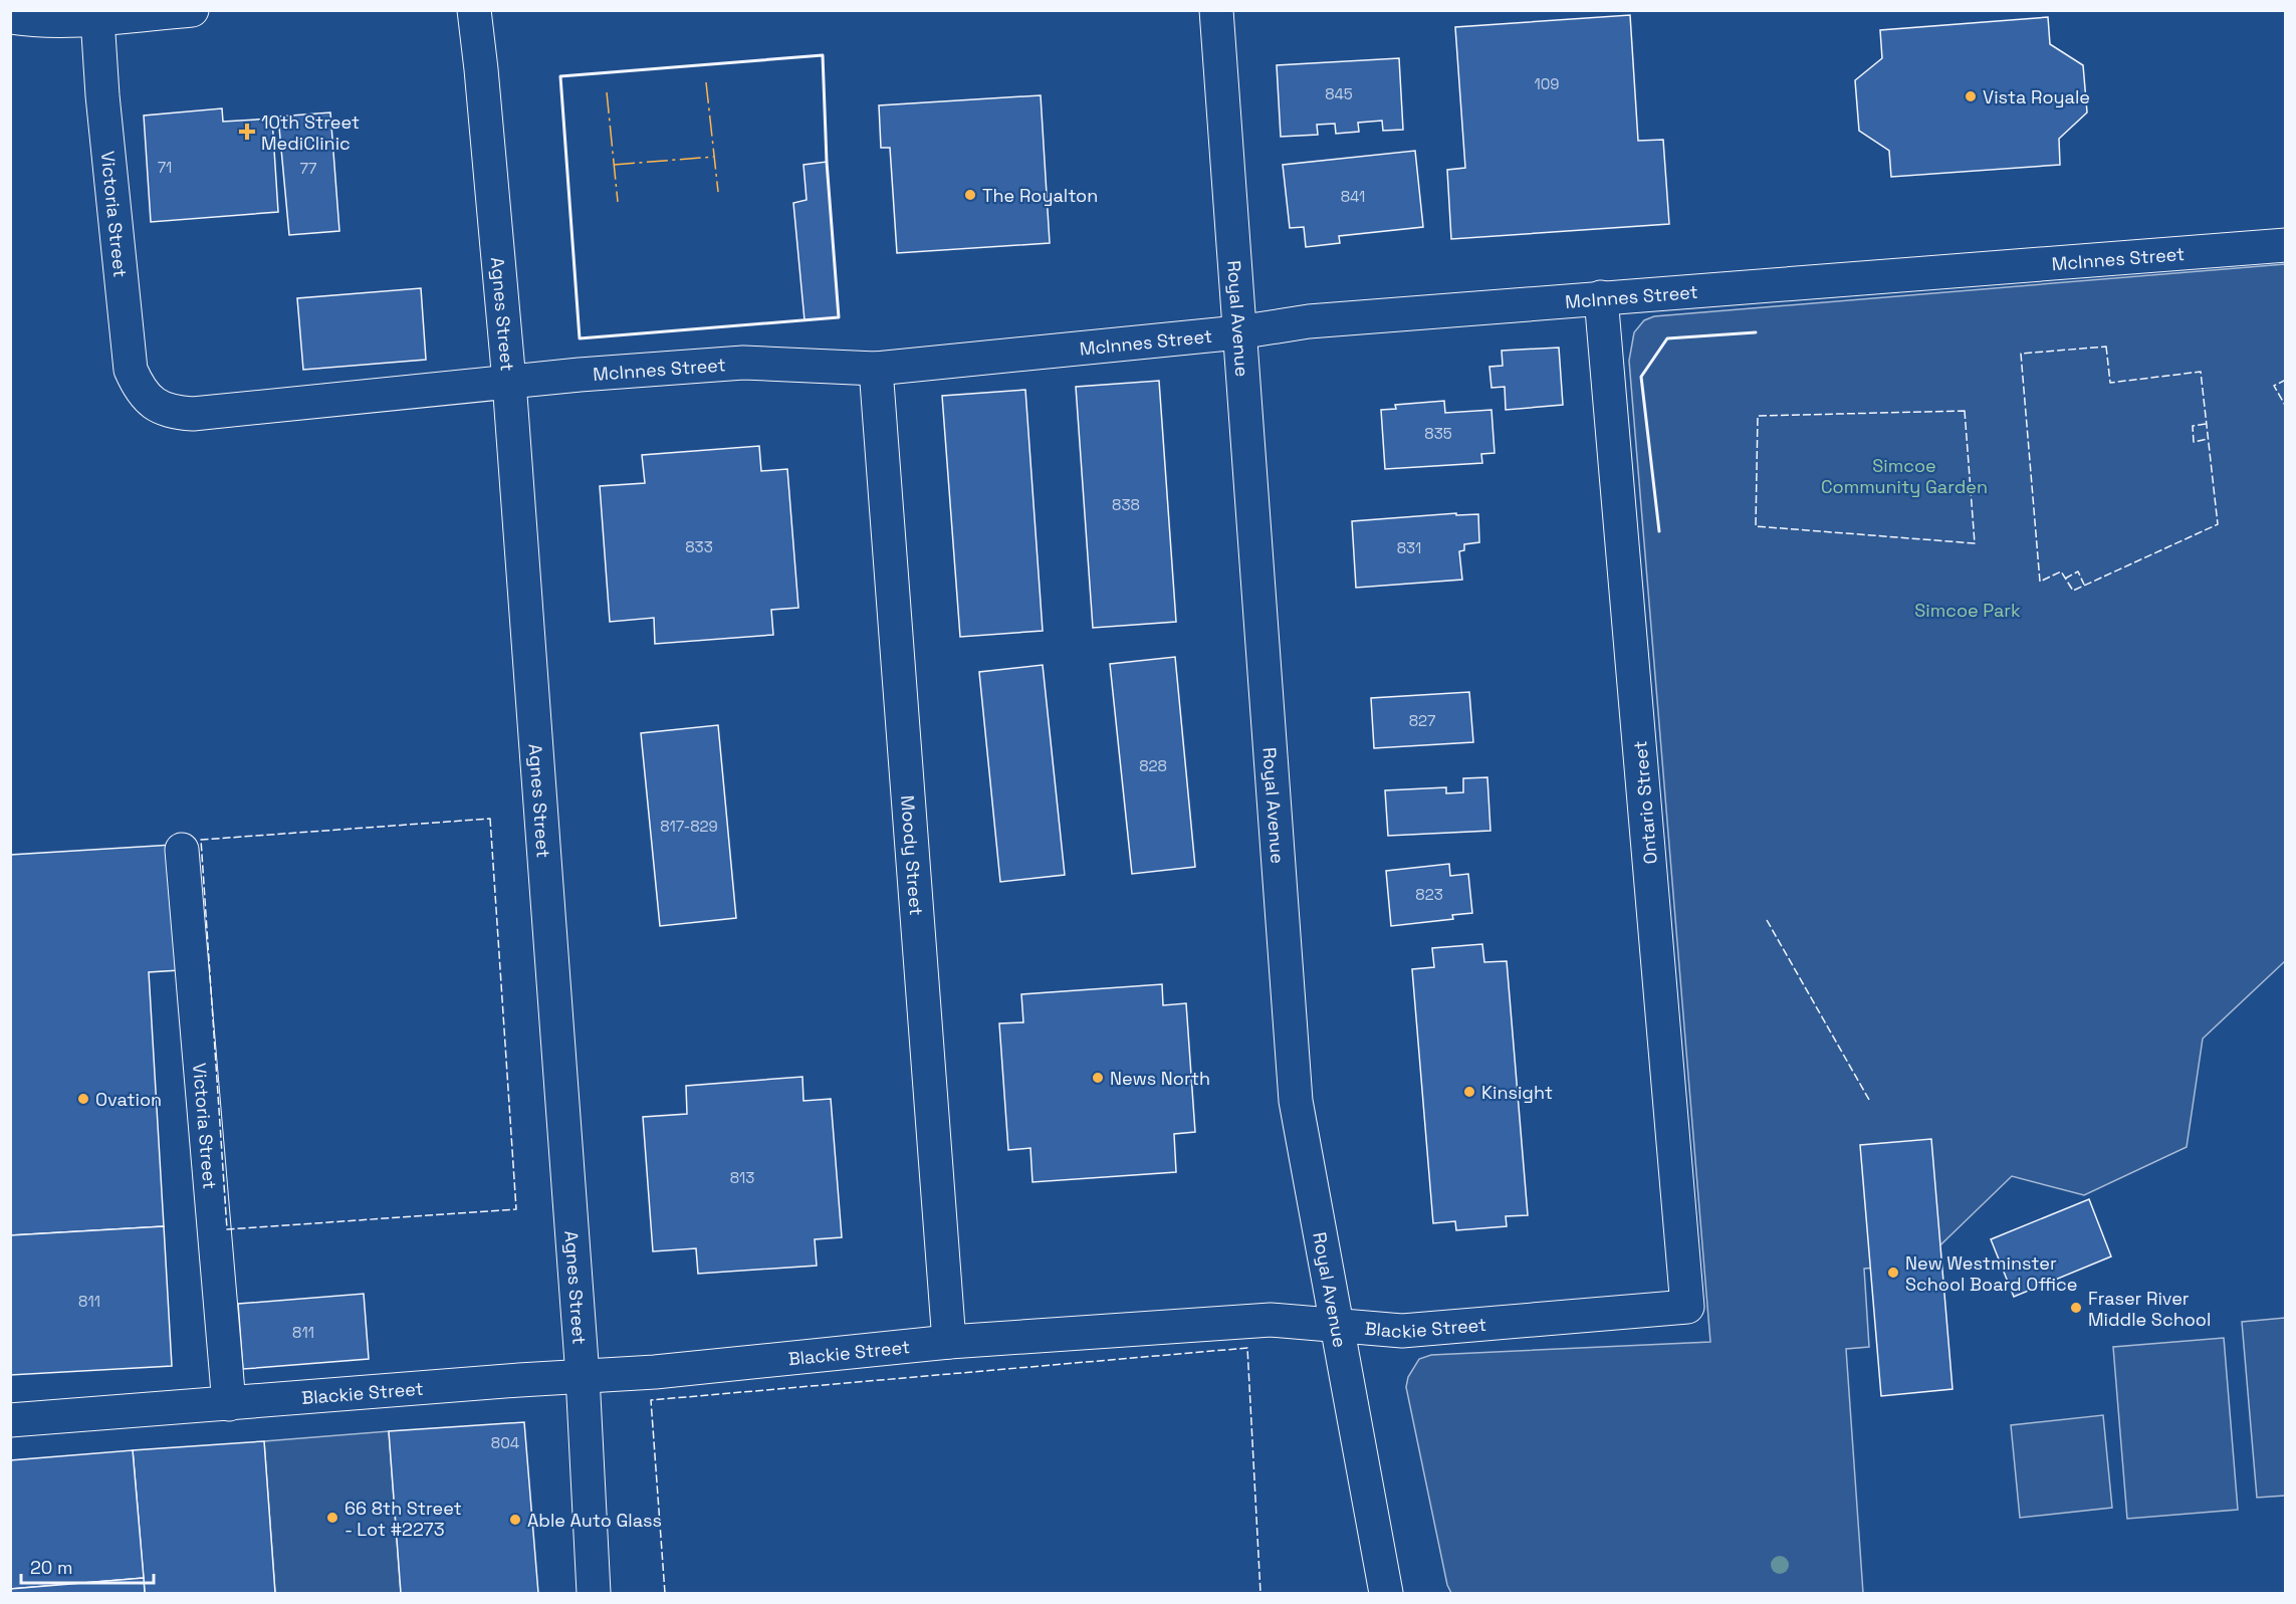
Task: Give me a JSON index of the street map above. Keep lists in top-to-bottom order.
{
  "streets": {
    "street": [
      "Victoria Street",
      "McInnes Street",
      "Agnes Street",
      "Royal Avenue",
      "Ontario Street",
      "Moody Street",
      "Blackie Street"
    ]
  },
  "crossings": [
    ["Victoria Street", "McInnes Street"],
    ["Victoria Street", "Blackie Street"],
    ["McInnes Street", "Agnes Street"],
    ["McInnes Street", "Royal Avenue"],
    ["McInnes Street", "Ontario Street"],
    ["McInnes Street", "Moody Street"],
    ["Agnes Street", "Blackie Street"],
    ["Royal Avenue", "Blackie Street"],
    ["Ontario Street", "Blackie Street"],
    ["Moody Street", "Blackie Street"]
  ],
  "parks": ["Simcoe Community Garden", "Simcoe Park"],
  "places": {
    "other": [
      "Vista Royale",
      "The Royalton",
      "News North",
      "Kinsight",
      "Ovation",
      "New Westminster School Board Office",
      "Fraser River Middle School",
      "66 8th Street - Lot #2273",
      "Able Auto Glass"
    ],
    "health": ["10th Street MediClinic"]
  },
  "house_numbers": [
    "109",
    "845",
    "71",
    "77",
    "841",
    "835",
    "838",
    "833",
    "831",
    "827",
    "828",
    "817-829",
    "823",
    "813",
    "811",
    "811",
    "804"
  ],
  "scale_bar": "20 m"
}
